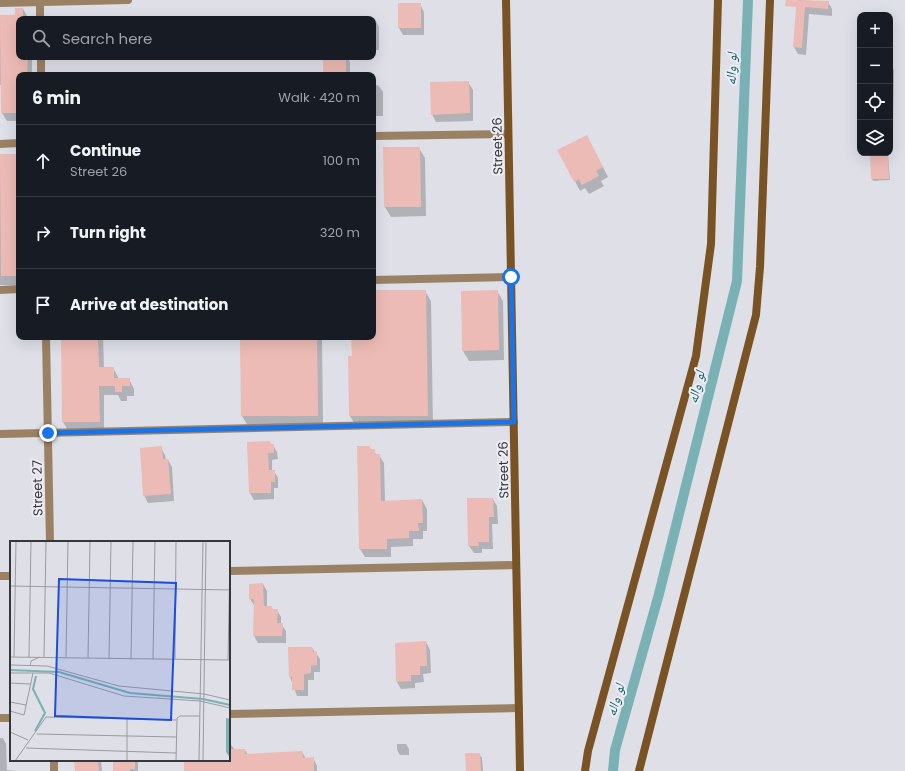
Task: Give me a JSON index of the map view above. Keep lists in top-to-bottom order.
{
  "streets": {
    "street": ["Street 26", "Street 27"]
  },
  "water": ["لو واله"],
  "page": {
    "map_buttons": ["+", "−"],
    "search": "Search here",
    "heading": ["6 min", "Walk · 420 m"],
    "list": [
      ["Continue", "Street 26", "100 m"],
      ["Turn right", "320 m"],
      "Arrive at destination"
    ]
  }
}
